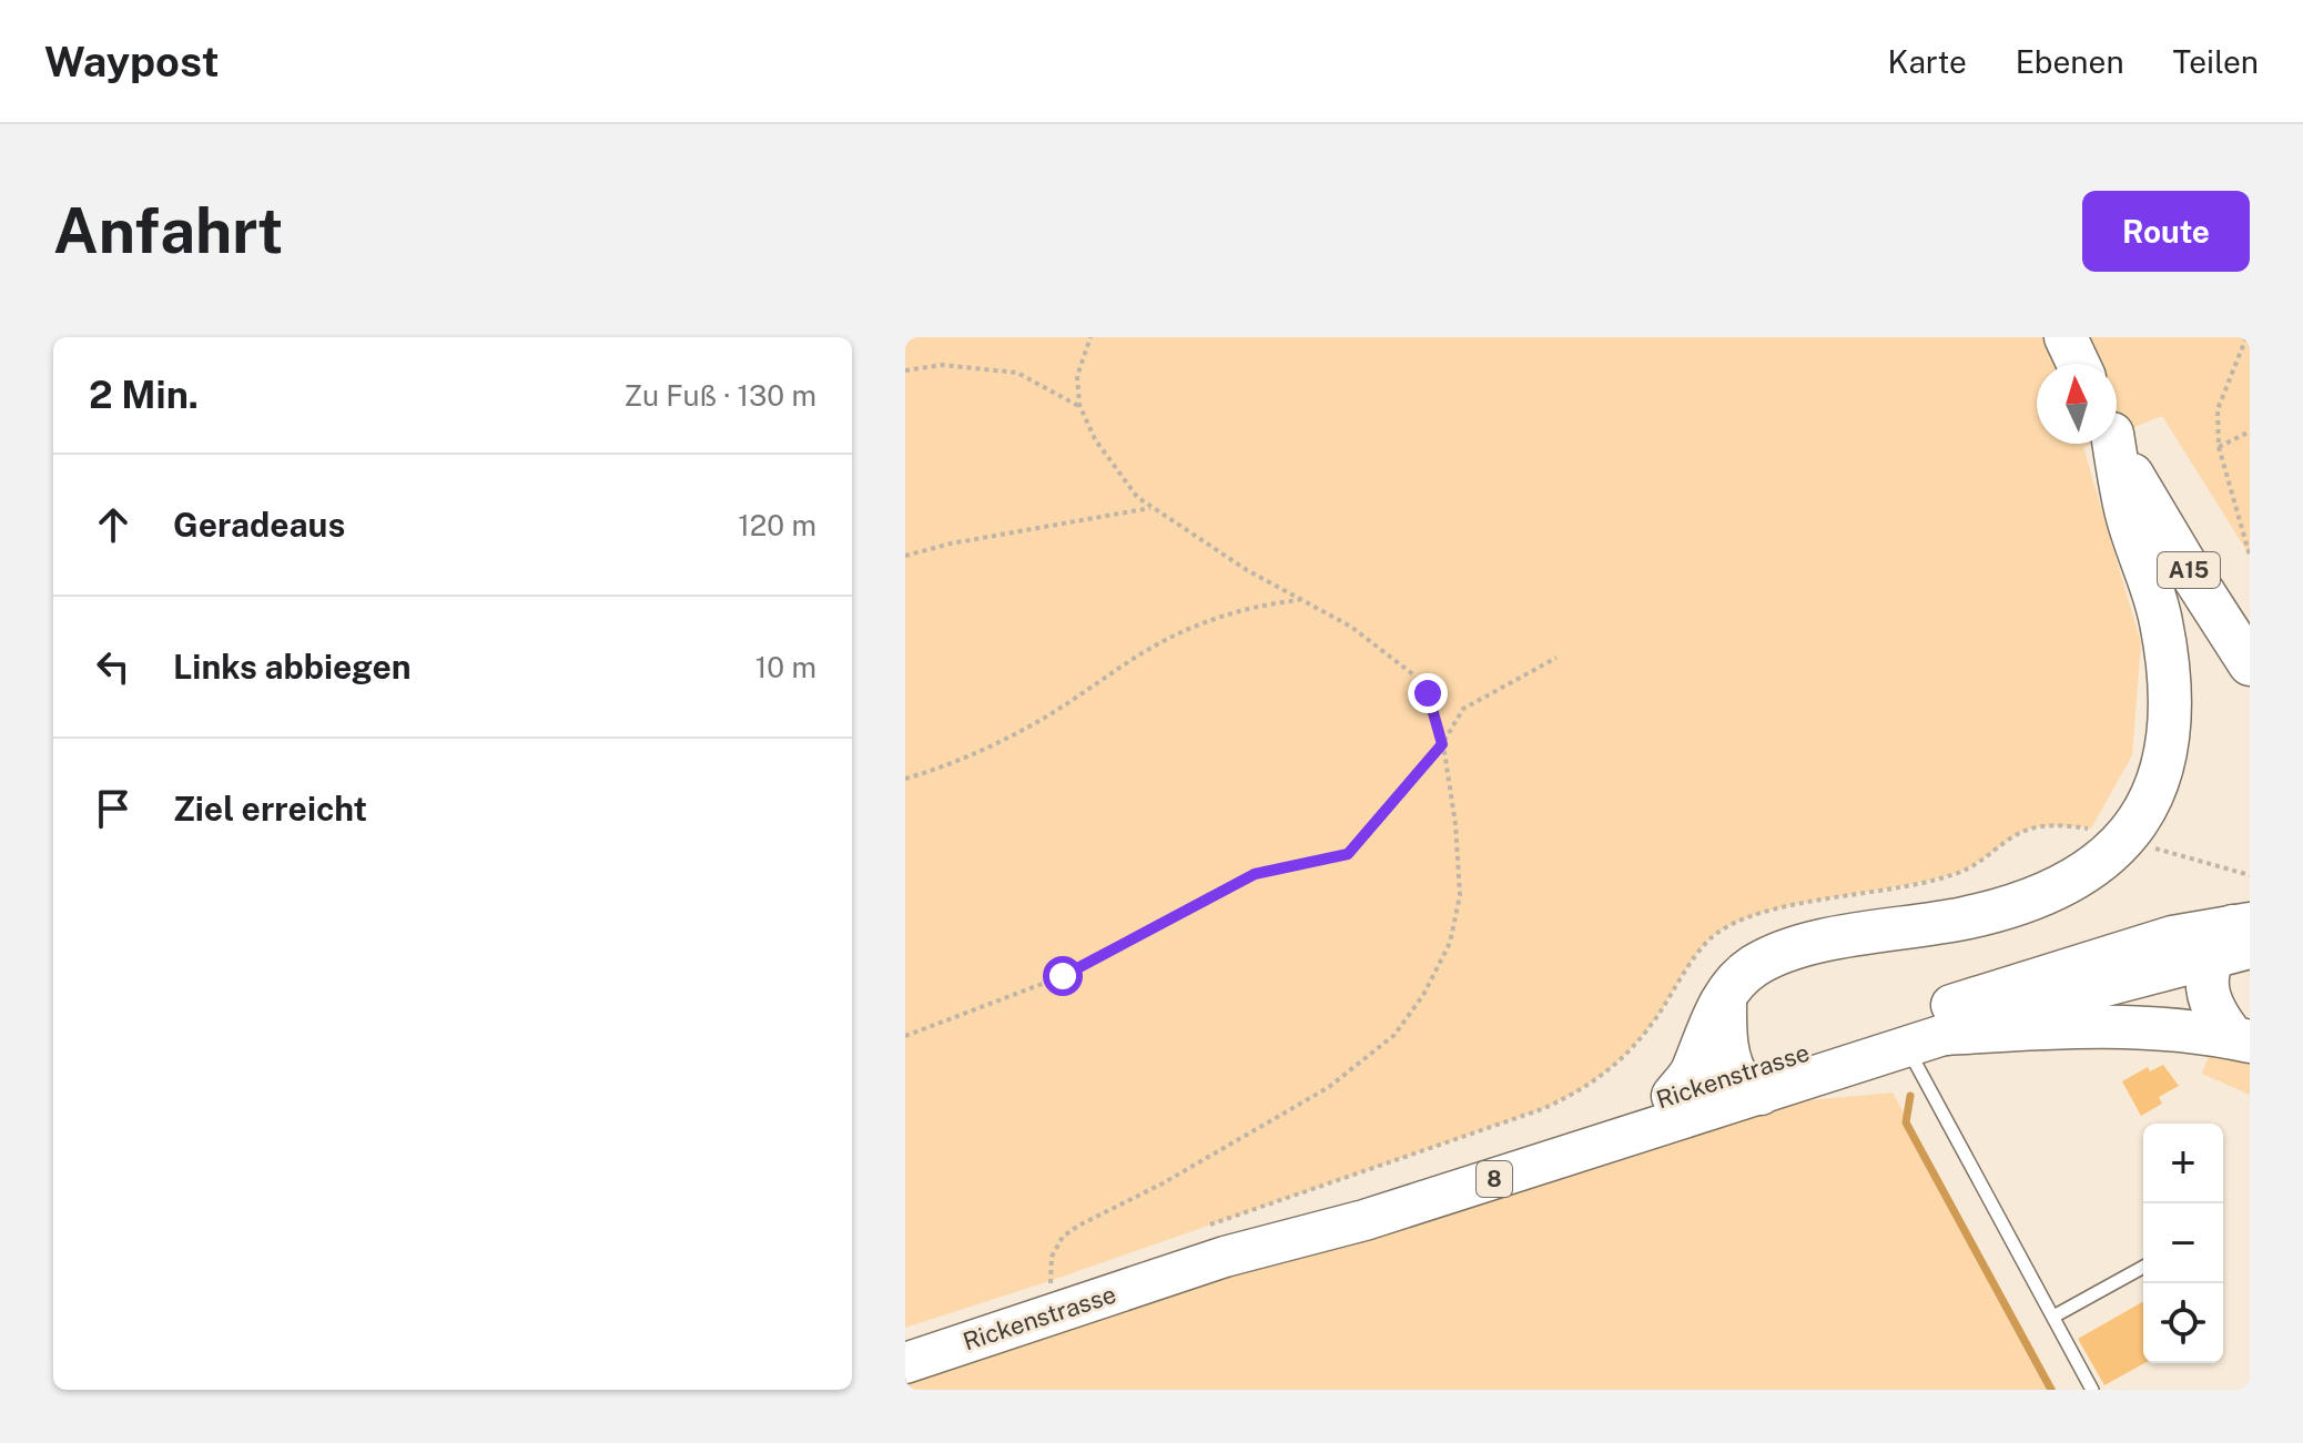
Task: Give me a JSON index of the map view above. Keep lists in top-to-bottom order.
{
  "streets": {
    "highway": ["A15"],
    "main road": ["Rickenstrasse", "8"]
  },
  "north": "top",
  "page": {
    "header": "Waypost",
    "nav": ["Karte", "Ebenen", "Teilen"],
    "buttons": "Route",
    "title": "Anfahrt",
    "heading": ["2 Min.", "Zu Fuß · 130 m"],
    "list": [
      ["Geradeaus", "120 m"],
      ["Links abbiegen", "10 m"],
      "Ziel erreicht"
    ],
    "map_buttons": ["+", "−"]
  }
}
